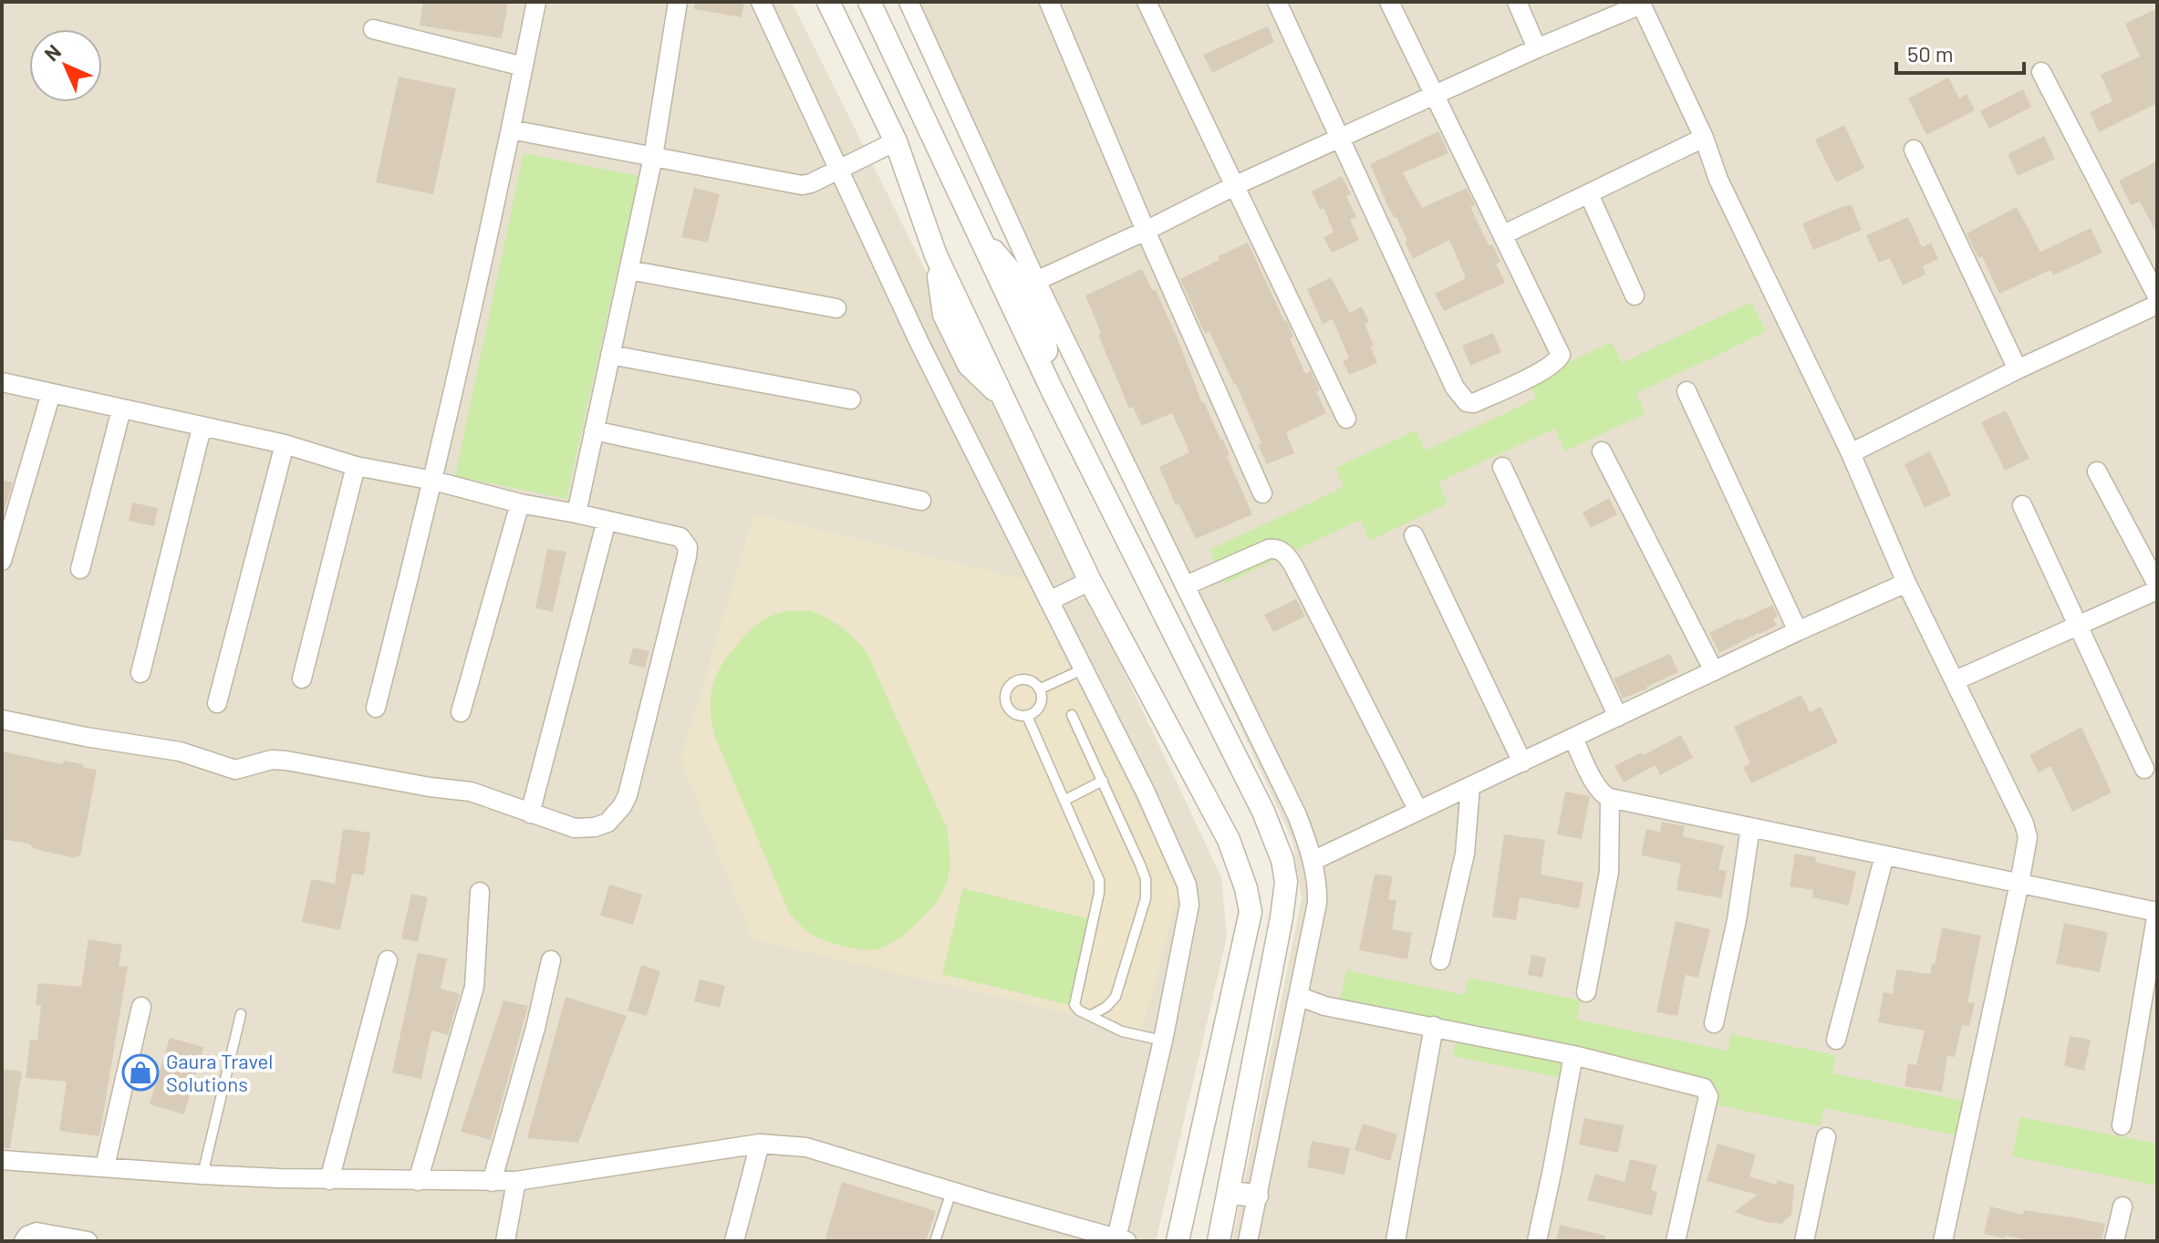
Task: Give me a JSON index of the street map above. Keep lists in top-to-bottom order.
{
  "places": {
    "shop": ["Gaura Travel Solutions"]
  },
  "scale_bar": "50 m",
  "north": "top left"
}
